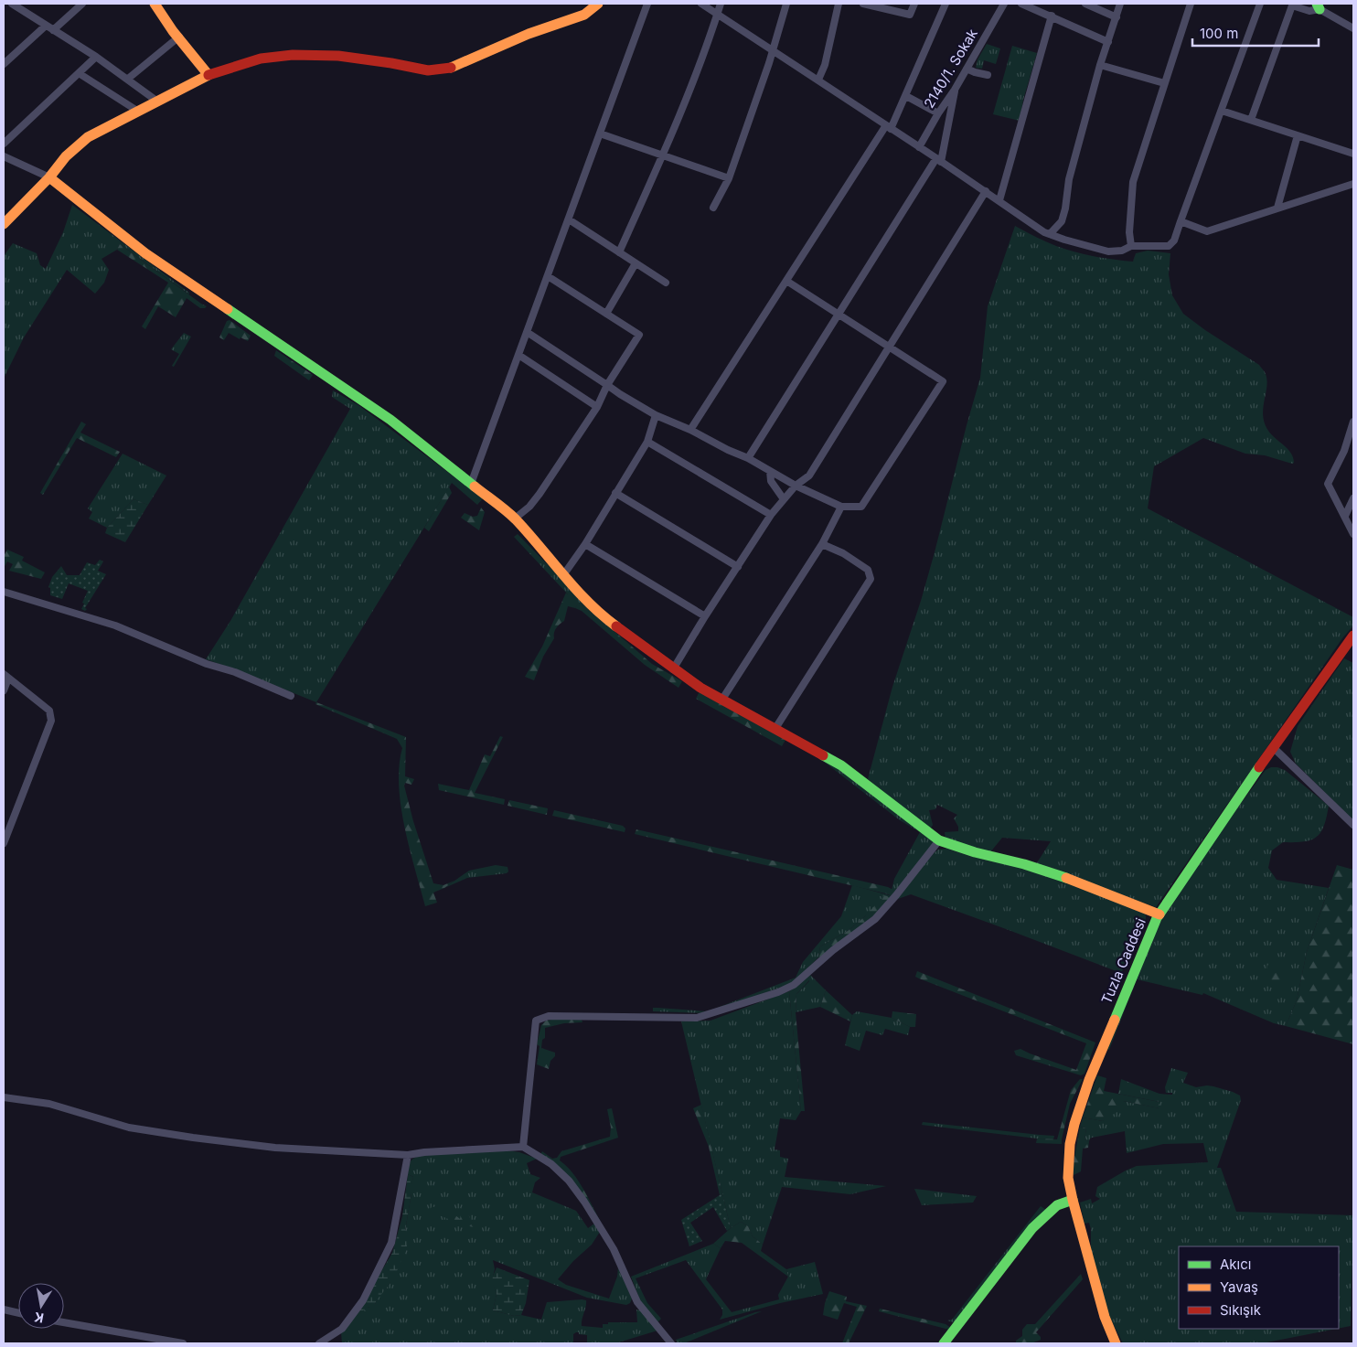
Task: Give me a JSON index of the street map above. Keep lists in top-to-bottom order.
{
  "streets": {
    "street": ["2140/1. Sokak", "Tuzla Caddesi"]
  },
  "legend": ["Akıcı", "Yavaş", "Sıkışık"],
  "scale_bar": "100 m",
  "north": "bottom"
}
